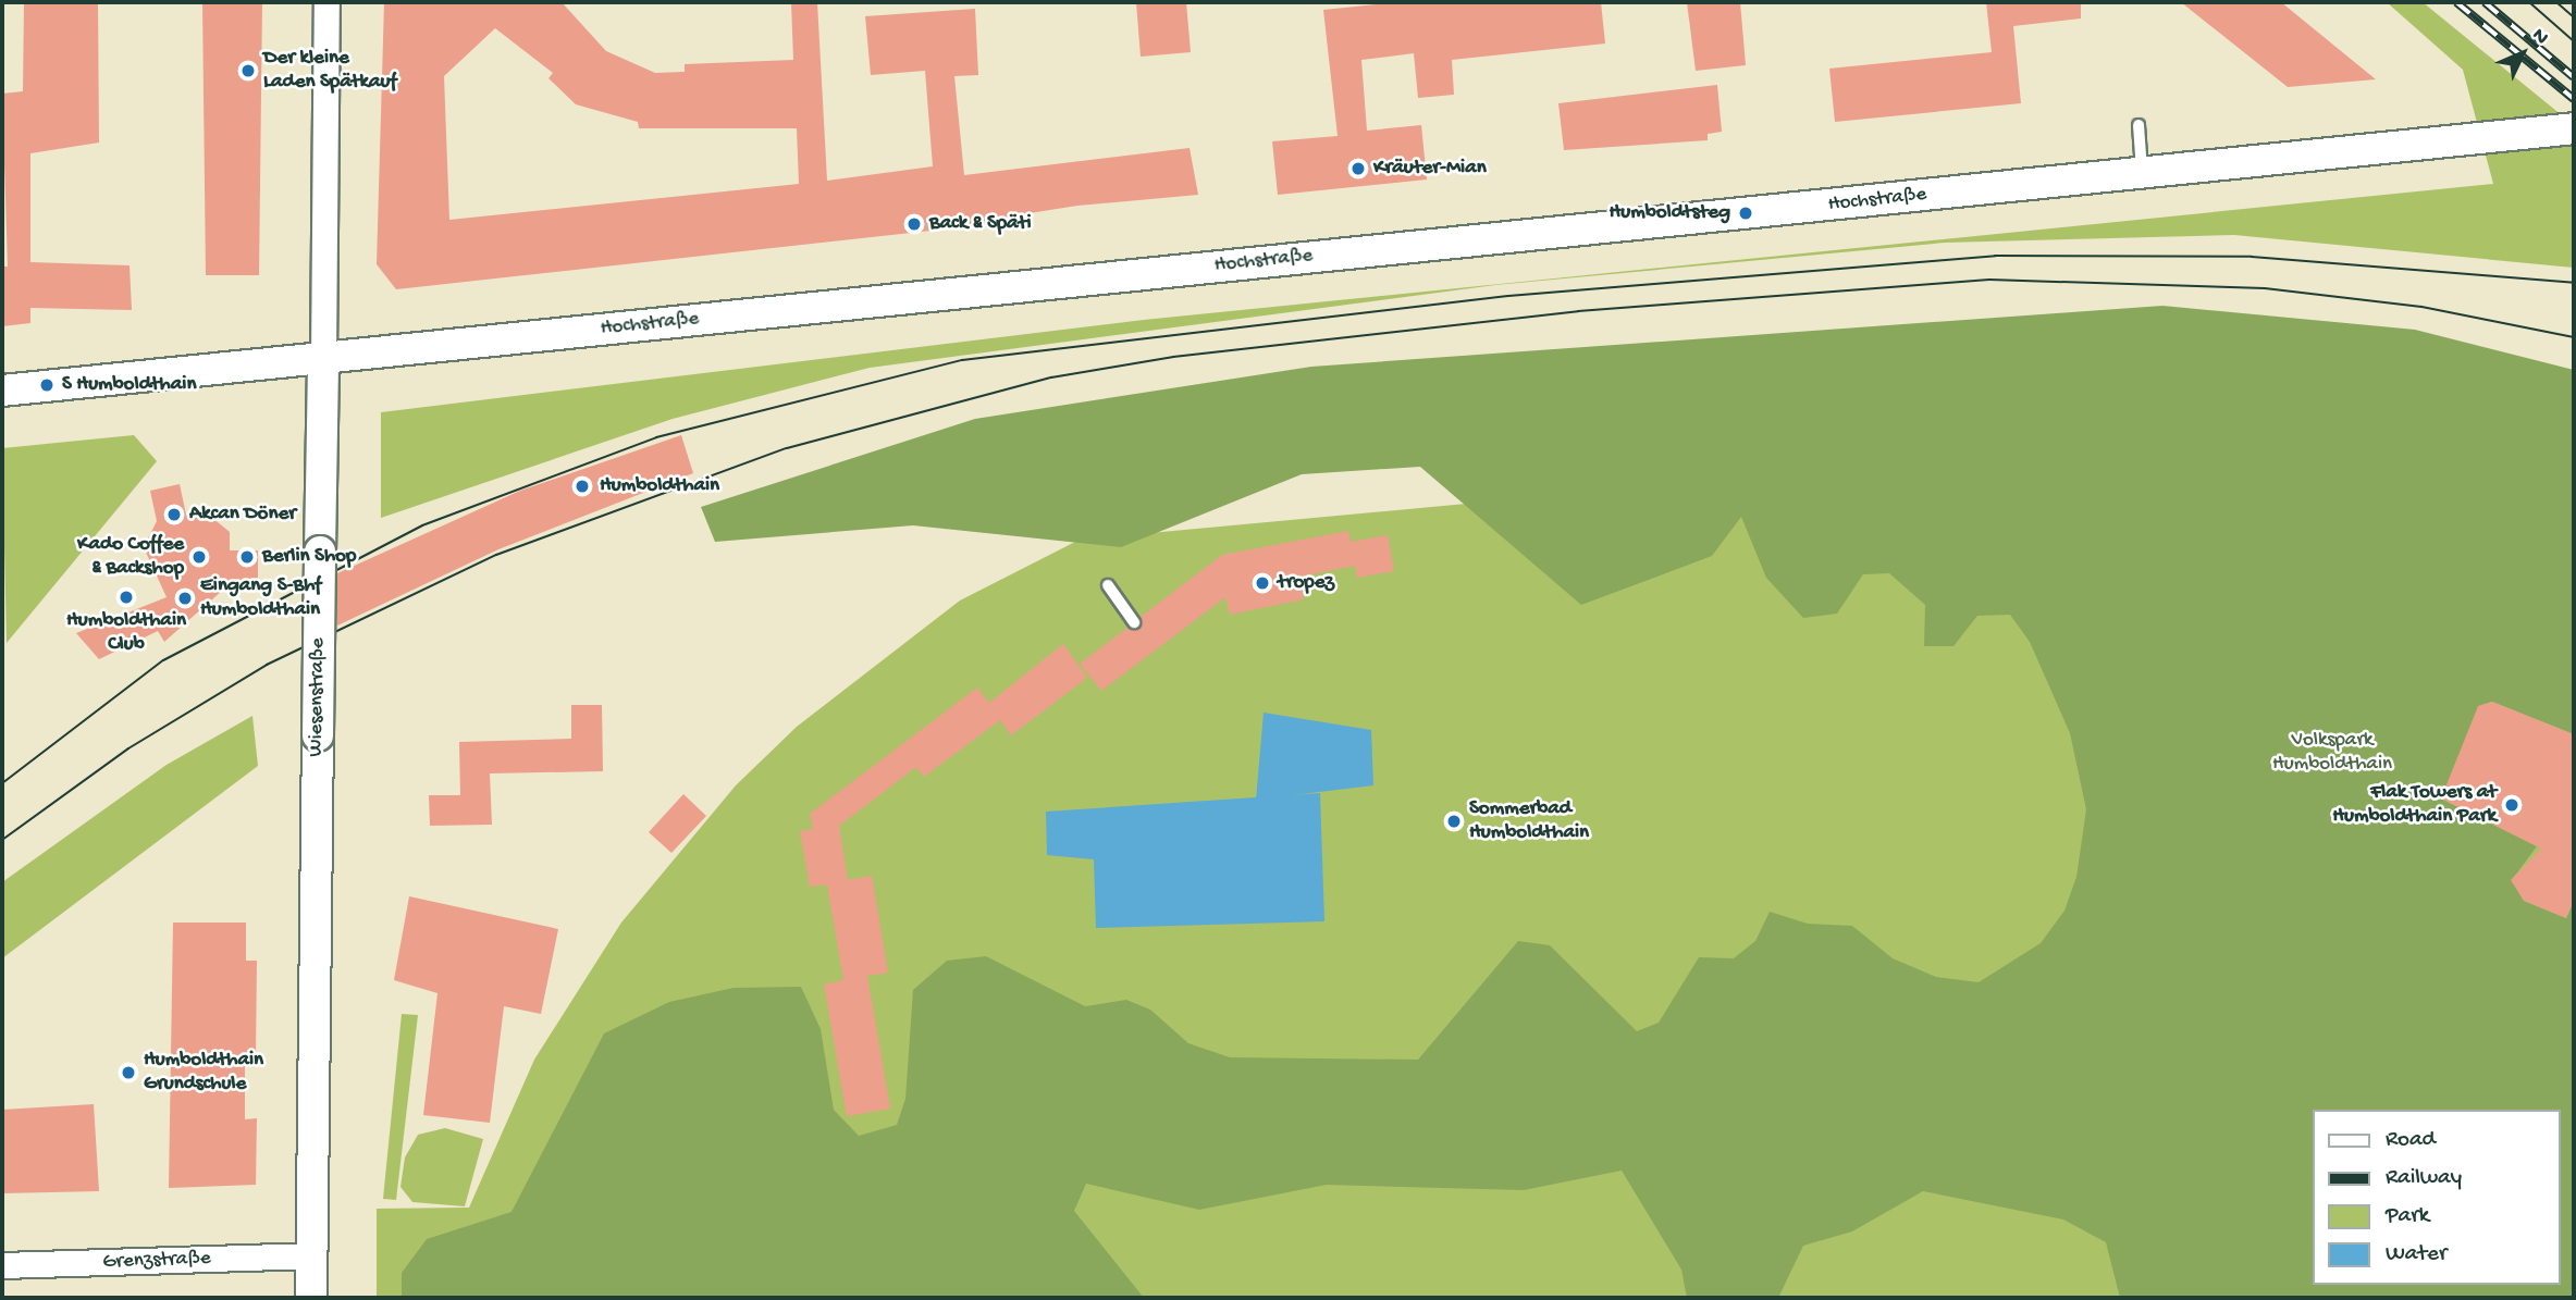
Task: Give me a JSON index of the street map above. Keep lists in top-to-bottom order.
{
  "streets": {
    "street": ["Hochstraße", "Wiesenstraße", "Grenzstraße"]
  },
  "crossings": [
    ["Hochstraße", "Wiesenstraße"],
    ["Wiesenstraße", "Grenzstraße"]
  ],
  "parks": ["Volkspark Humboldthain"],
  "places": [
    "Der kleine Laden Spätkauf",
    "Kräuter-Mian",
    "Humboldtsteg",
    "Back & Späti",
    "S Humboldthain",
    "Humboldthain",
    "Akcan Döner",
    "Kado Coffee & Backshop",
    "Berlin Shop",
    "tropez",
    "Humboldthain Club",
    "Eingang S-Bhf Humboldthain",
    "Flak Towers at Humboldthain Park",
    "Sommerbad Humboldthain",
    "Humboldthain Grundschule"
  ],
  "legend": [
    "Road",
    "Railway",
    "Park",
    "Water"
  ],
  "north": "top right"
}
